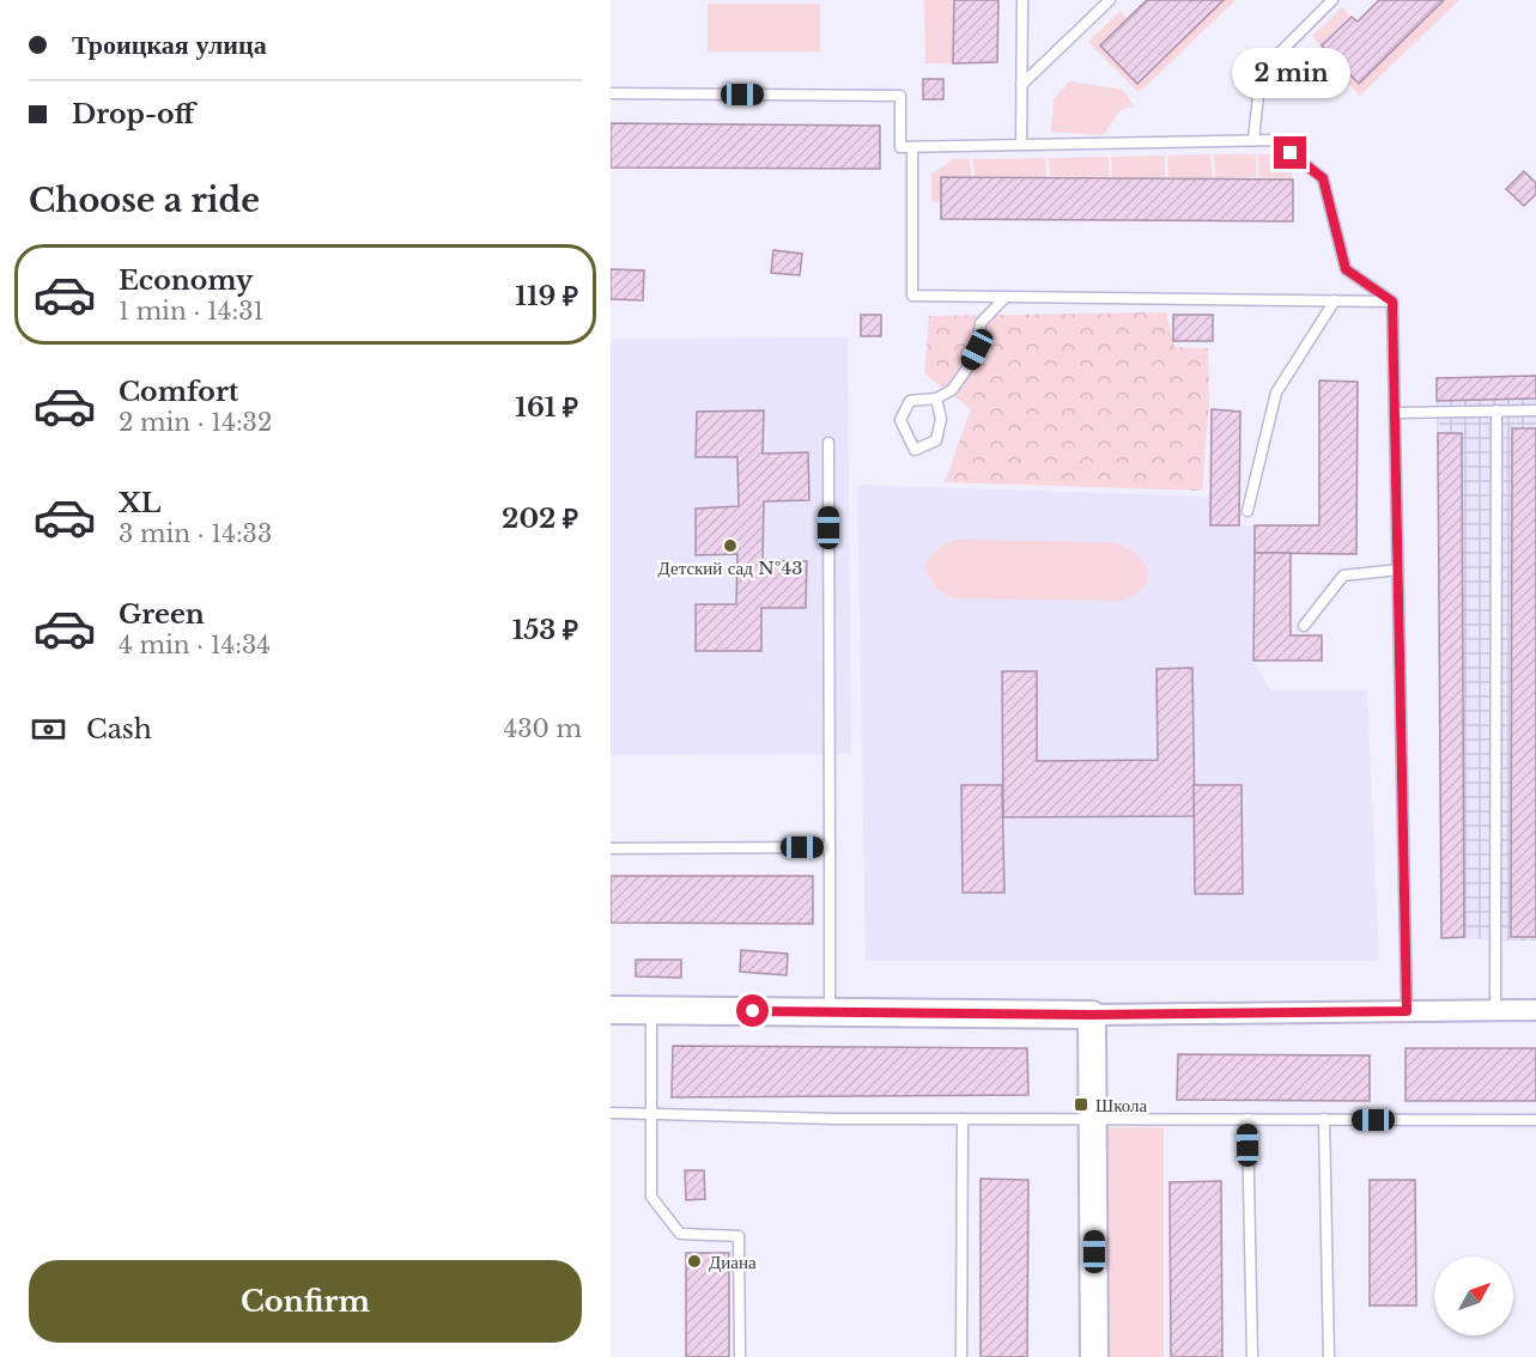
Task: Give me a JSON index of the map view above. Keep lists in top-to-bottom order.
{
  "places": {
    "other": ["Детский сад №43", "Диана"],
    "transit": ["Школа"]
  },
  "north": "top right",
  "page": {
    "banner": ["Троицкая улица", "Drop-off"],
    "bubble": "2 min",
    "heading": "Choose a ride",
    "list": [
      {
        "name": "Economy",
        "note": "1 min · 14:31",
        "value": "119 ₽"
      },
      {
        "name": "Comfort",
        "note": "2 min · 14:32",
        "value": "161 ₽"
      },
      {
        "name": "XL",
        "note": "3 min · 14:33",
        "value": "202 ₽"
      },
      {
        "name": "Green",
        "note": "4 min · 14:34",
        "value": "153 ₽"
      }
    ],
    "pay": ["Cash", "430 m"],
    "buttons": "Confirm"
  }
}
